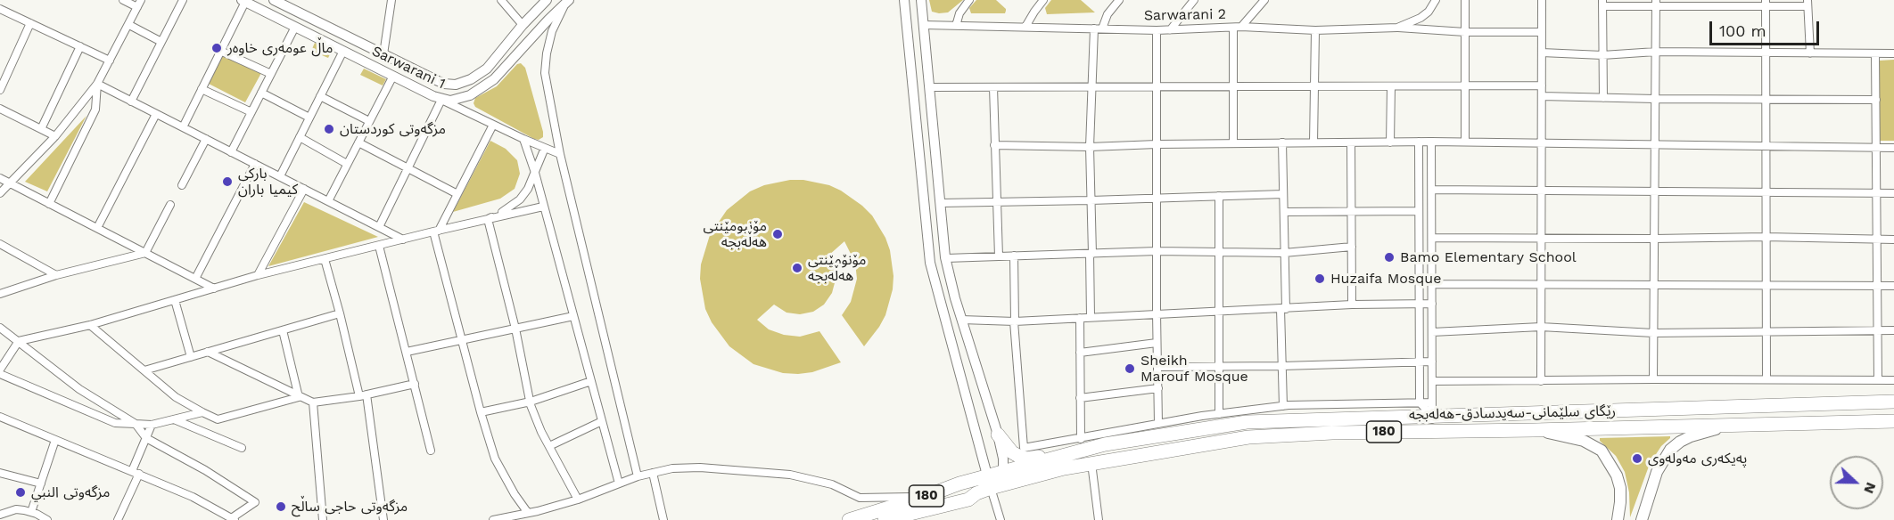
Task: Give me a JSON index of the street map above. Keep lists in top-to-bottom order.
{
  "streets": {
    "highway": ["رێگای سلێمانی-سەیدسادق-هەلەبجە", "180"],
    "main road": ["Sarwarani 1"],
    "street": ["Sarwarani 2"]
  },
  "crossings": [
    ["رێگای سلێمانی-سەیدسادق-هەلەبجە", "180"]
  ],
  "places": [
    "ماڵ عومەری خاوەر",
    "مزگەوتی کوردستان",
    "باركى كيميا باران",
    "مۆنیومێنتی هەڵەبجە",
    "Bamo Elementary School",
    "مۆنۆمێنتی هەڵەبجە",
    "Huzaifa Mosque",
    "Sheikh Marouf Mosque",
    "پەیکەری مەولەوی",
    "مزگەوتی النبي",
    "مزگەوتی حاجی ساڵح"
  ],
  "scale_bar": "100 m",
  "north": "right"
}
